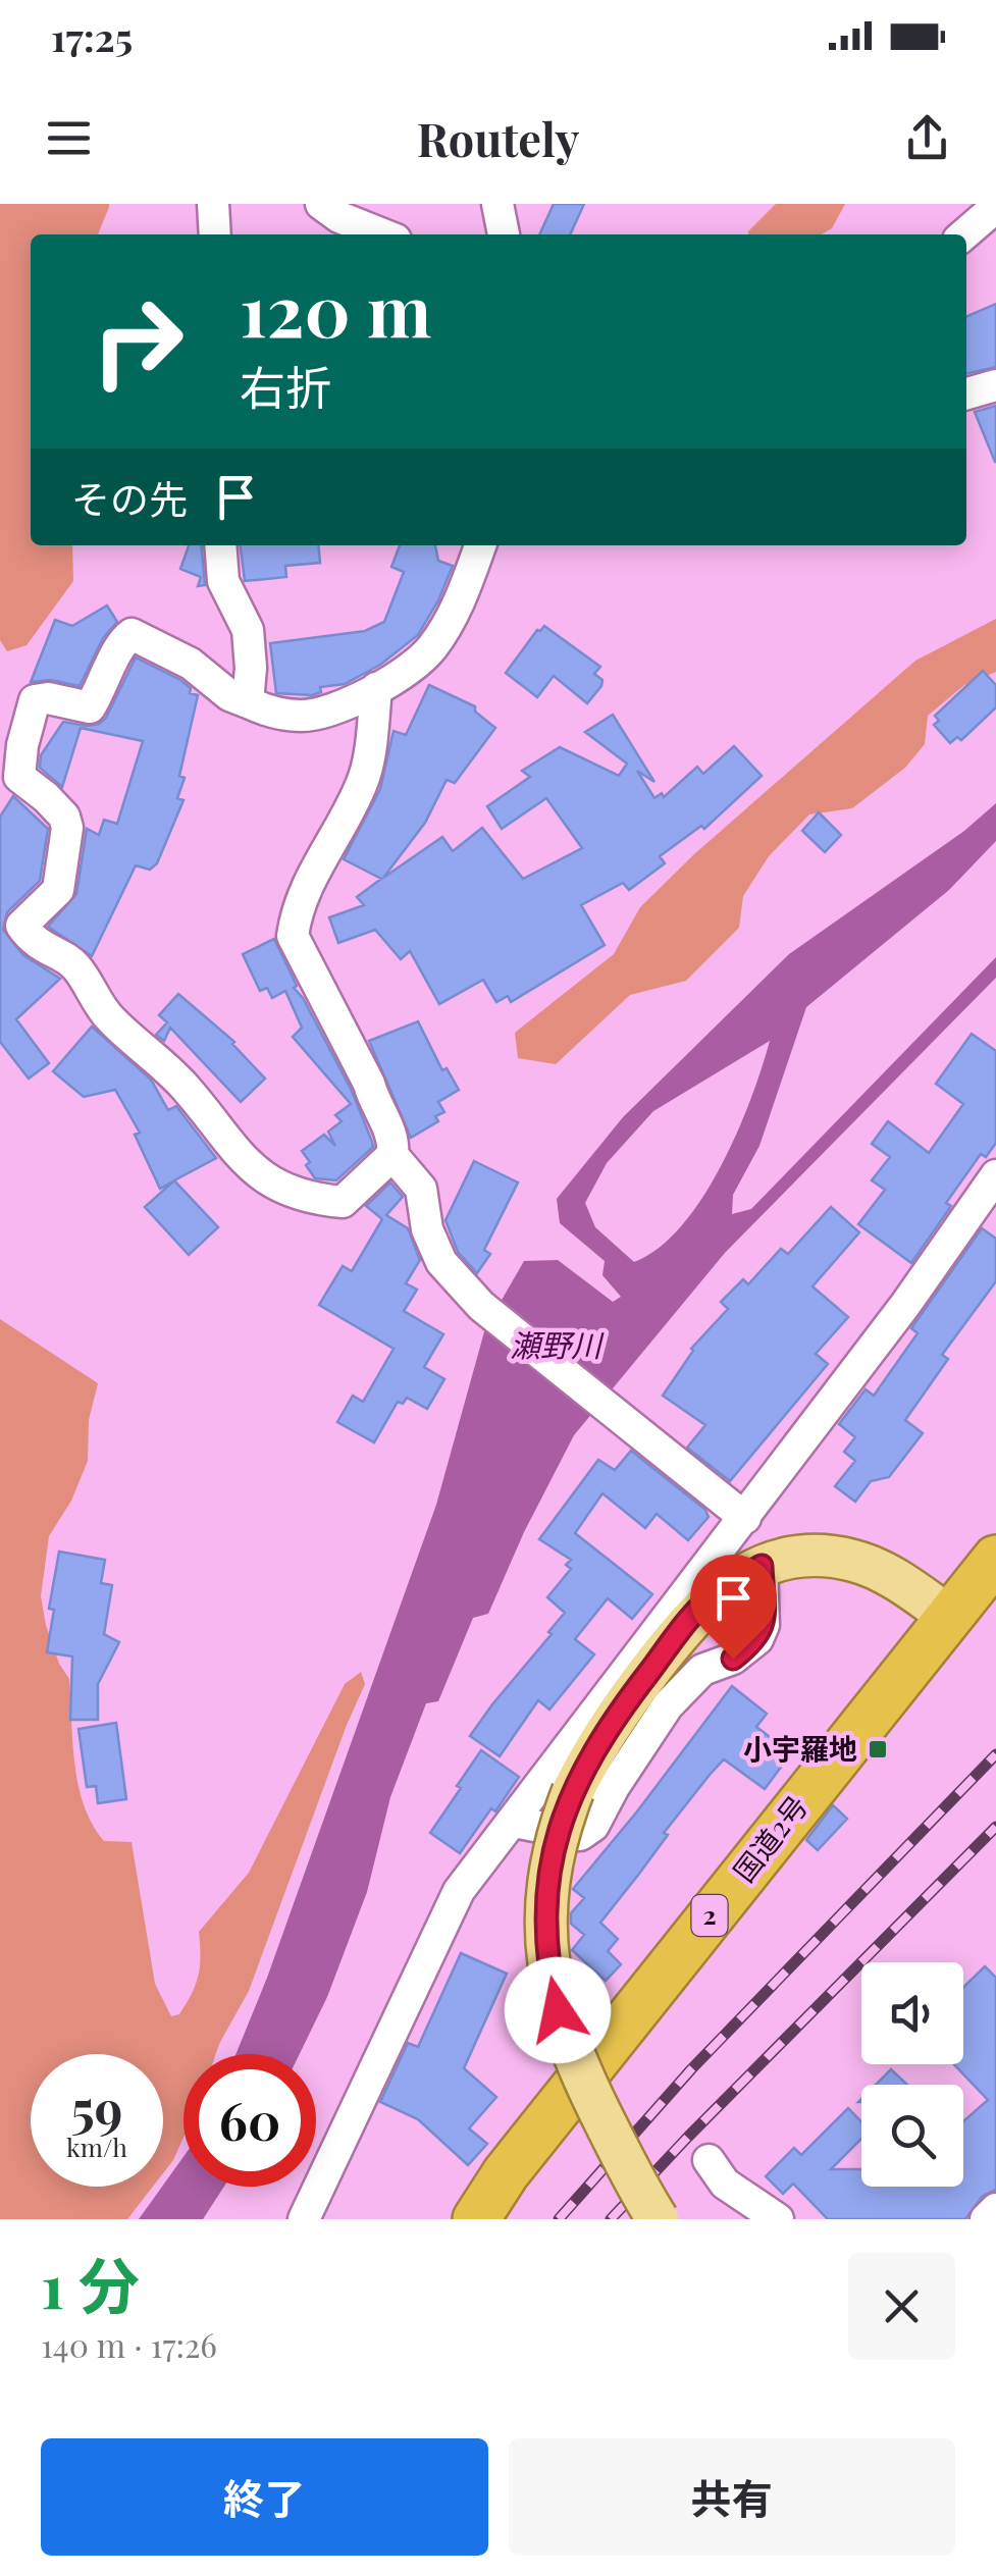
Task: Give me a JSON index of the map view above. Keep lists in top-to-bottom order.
{
  "streets": {
    "highway": ["国道2号", "2"]
  },
  "water": ["瀬野川"],
  "places": {
    "transit": ["小宇羅地"]
  },
  "page": {
    "status": "17:25",
    "header": "Routely",
    "turn": ["120 m", "右折"],
    "then": "その先",
    "speed": "59 km/h",
    "limit": "60",
    "heading": ["1 分", "140 m · 17:26"],
    "buttons": ["終了", "共有"]
  }
}
